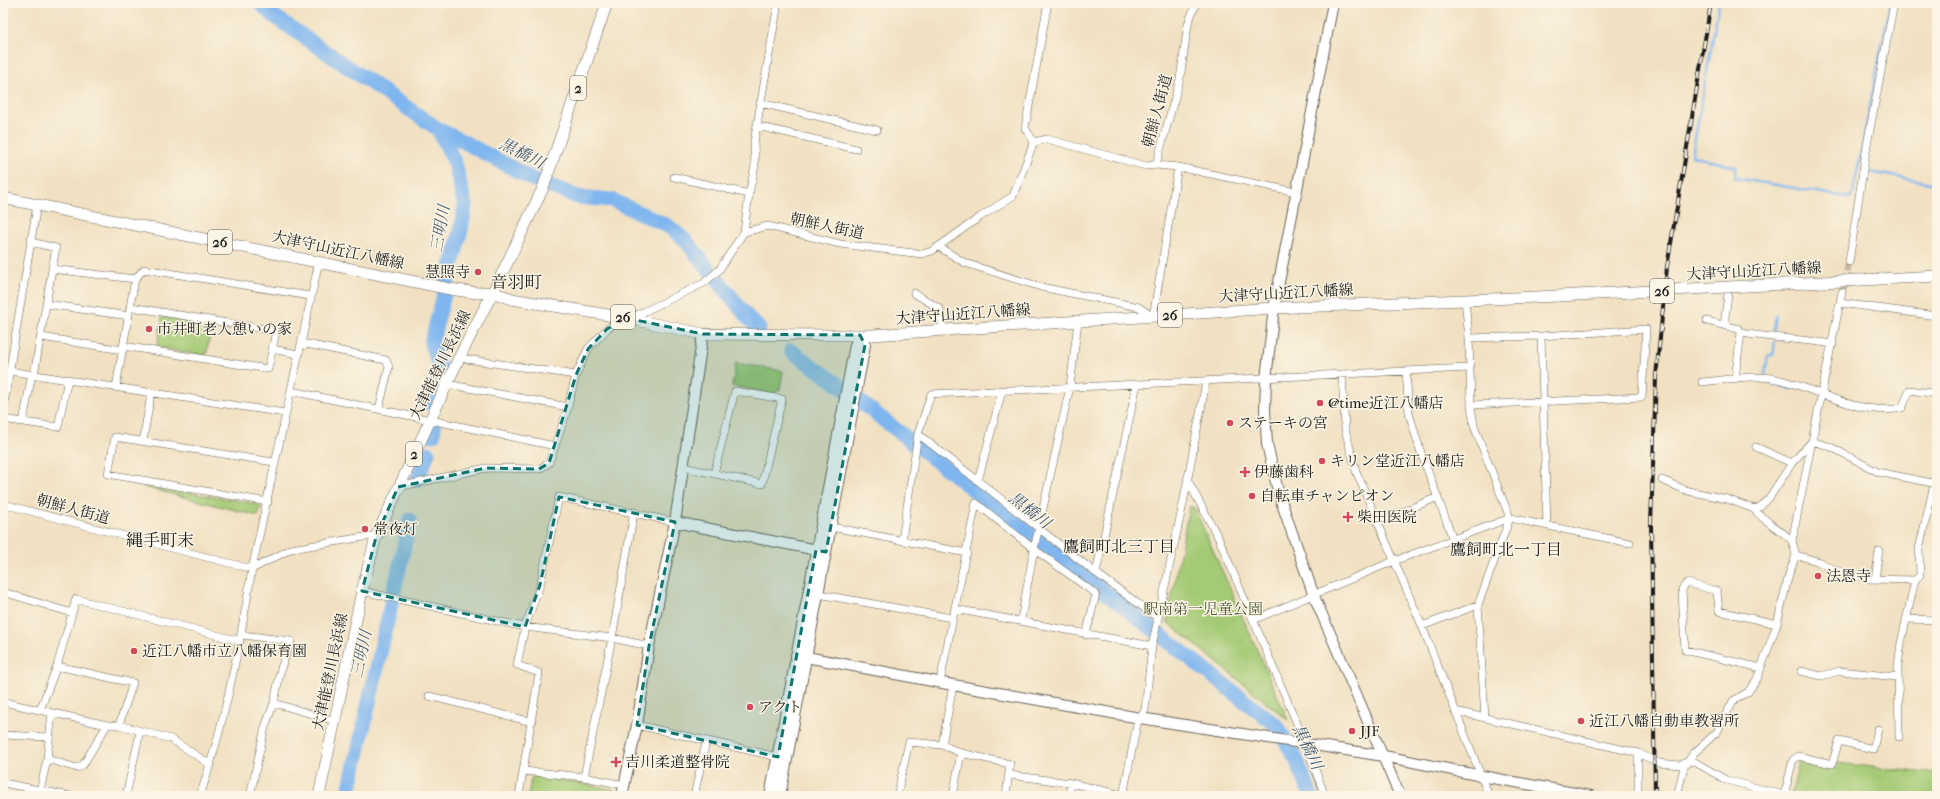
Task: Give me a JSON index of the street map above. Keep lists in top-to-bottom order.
{
  "streets": {
    "main road": [
      "2",
      "26",
      "大津守山近江八幡線",
      "大津能登川長浜線"
    ],
    "street": ["朝鮮人街道"]
  },
  "crossings": [
    ["大津守山近江八幡線", "大津能登川長浜線"]
  ],
  "districts": [
    "音羽町",
    "縄手町末",
    "鷹飼町北三丁目",
    "鷹飼町北一丁目"
  ],
  "water": ["黒橋川", "三明川"],
  "parks": ["駅南第一児童公園"],
  "places": {
    "other": [
      "慧照寺",
      "市井町老人憩いの家",
      "@time近江八幡店",
      "ステーキの宮",
      "キリン堂近江八幡店",
      "自転車チャンピオン",
      "常夜灯",
      "法恩寺",
      "近江八幡市立八幡保育園",
      "アクト",
      "近江八幡自動車教習所",
      "JJF"
    ],
    "health": ["伊藤歯科", "柴田医院", "吉川柔道整骨院"]
  }
}
